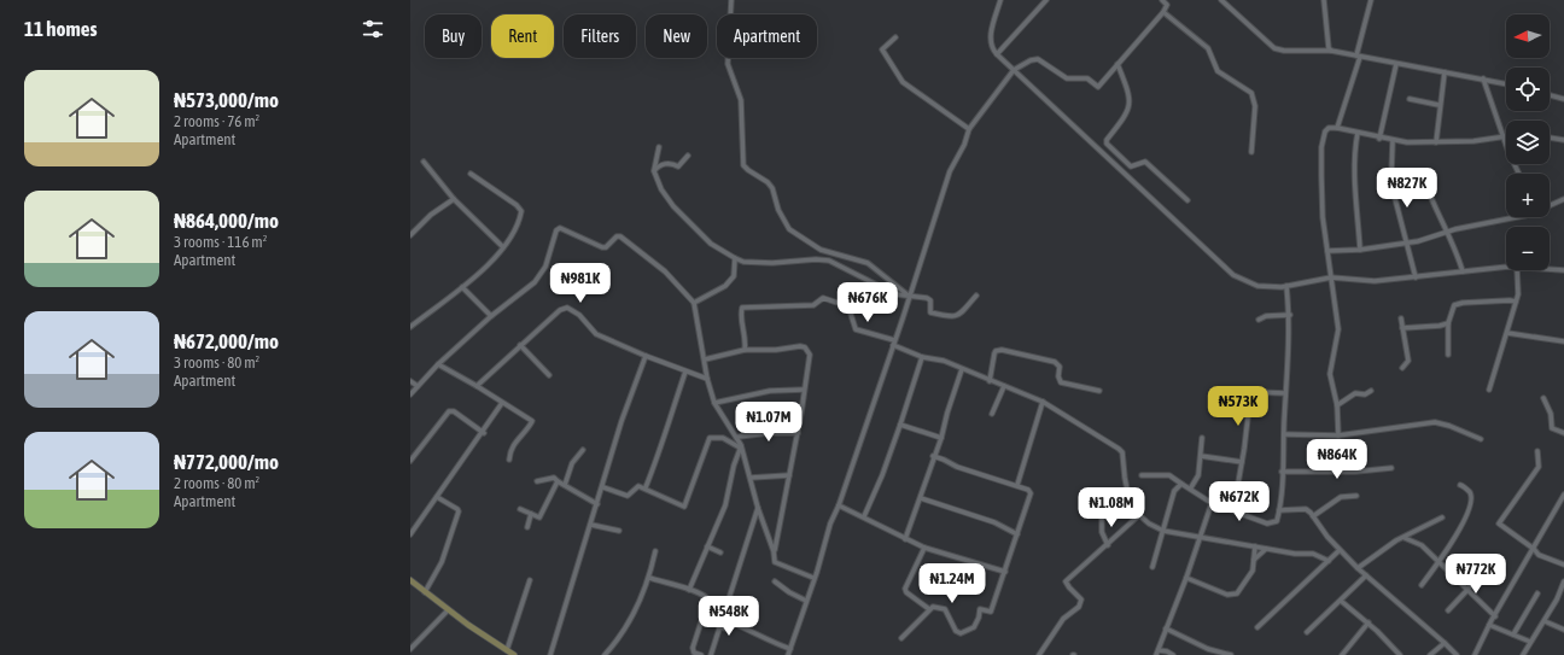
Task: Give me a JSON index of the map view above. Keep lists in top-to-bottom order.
{
  "north": "left",
  "page": {
    "heading": "11 homes",
    "map_buttons": ["+", "−"],
    "chip": [
      "Buy",
      "Rent",
      "Filters",
      "New",
      "Apartment"
    ],
    "list": [
      {
        "name": "₦573,000/mo",
        "note": "2 rooms · 76 m² · Apartment"
      },
      {
        "name": "₦864,000/mo",
        "note": "3 rooms · 116 m² · Apartment"
      },
      {
        "name": "₦672,000/mo",
        "note": "3 rooms · 80 m² · Apartment"
      },
      {
        "name": "₦772,000/mo",
        "note": "2 rooms · 80 m² · Apartment"
      }
    ],
    "price": [
      "₦827K",
      "₦981K",
      "₦676K",
      "₦573K",
      "₦1.07M",
      "₦864K",
      "₦672K",
      "₦1.08M",
      "₦772K",
      "₦1.24M",
      "₦548K"
    ]
  }
}
